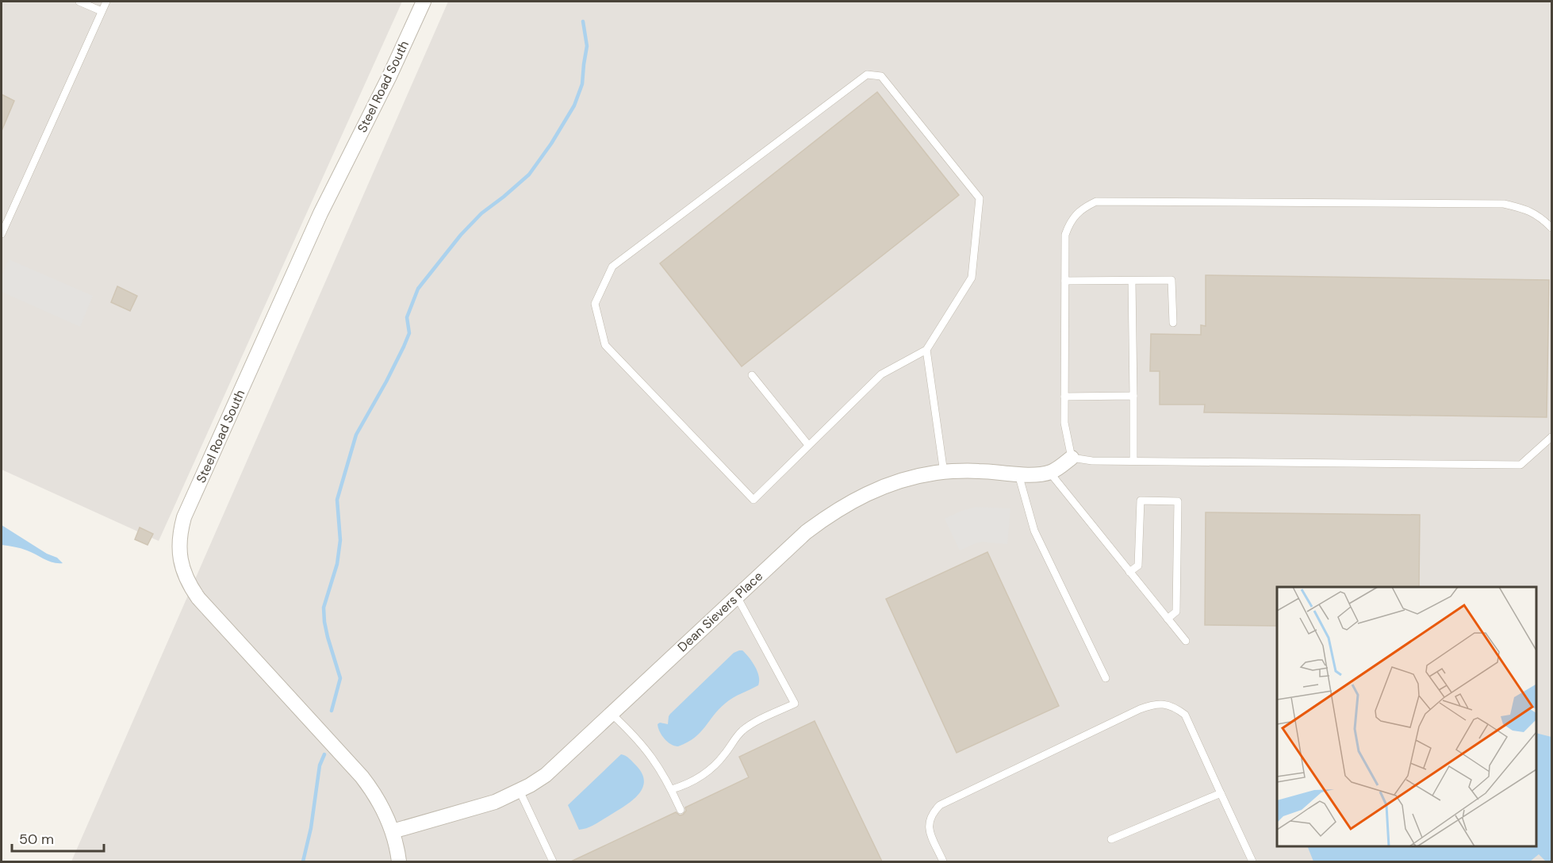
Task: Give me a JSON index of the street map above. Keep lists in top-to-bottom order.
{
  "streets": {
    "street": ["Steel Road South", "Dean Sievers Place"]
  },
  "crossings": [
    ["Steel Road South", "Dean Sievers Place"]
  ],
  "scale_bar": "50 m"
}
